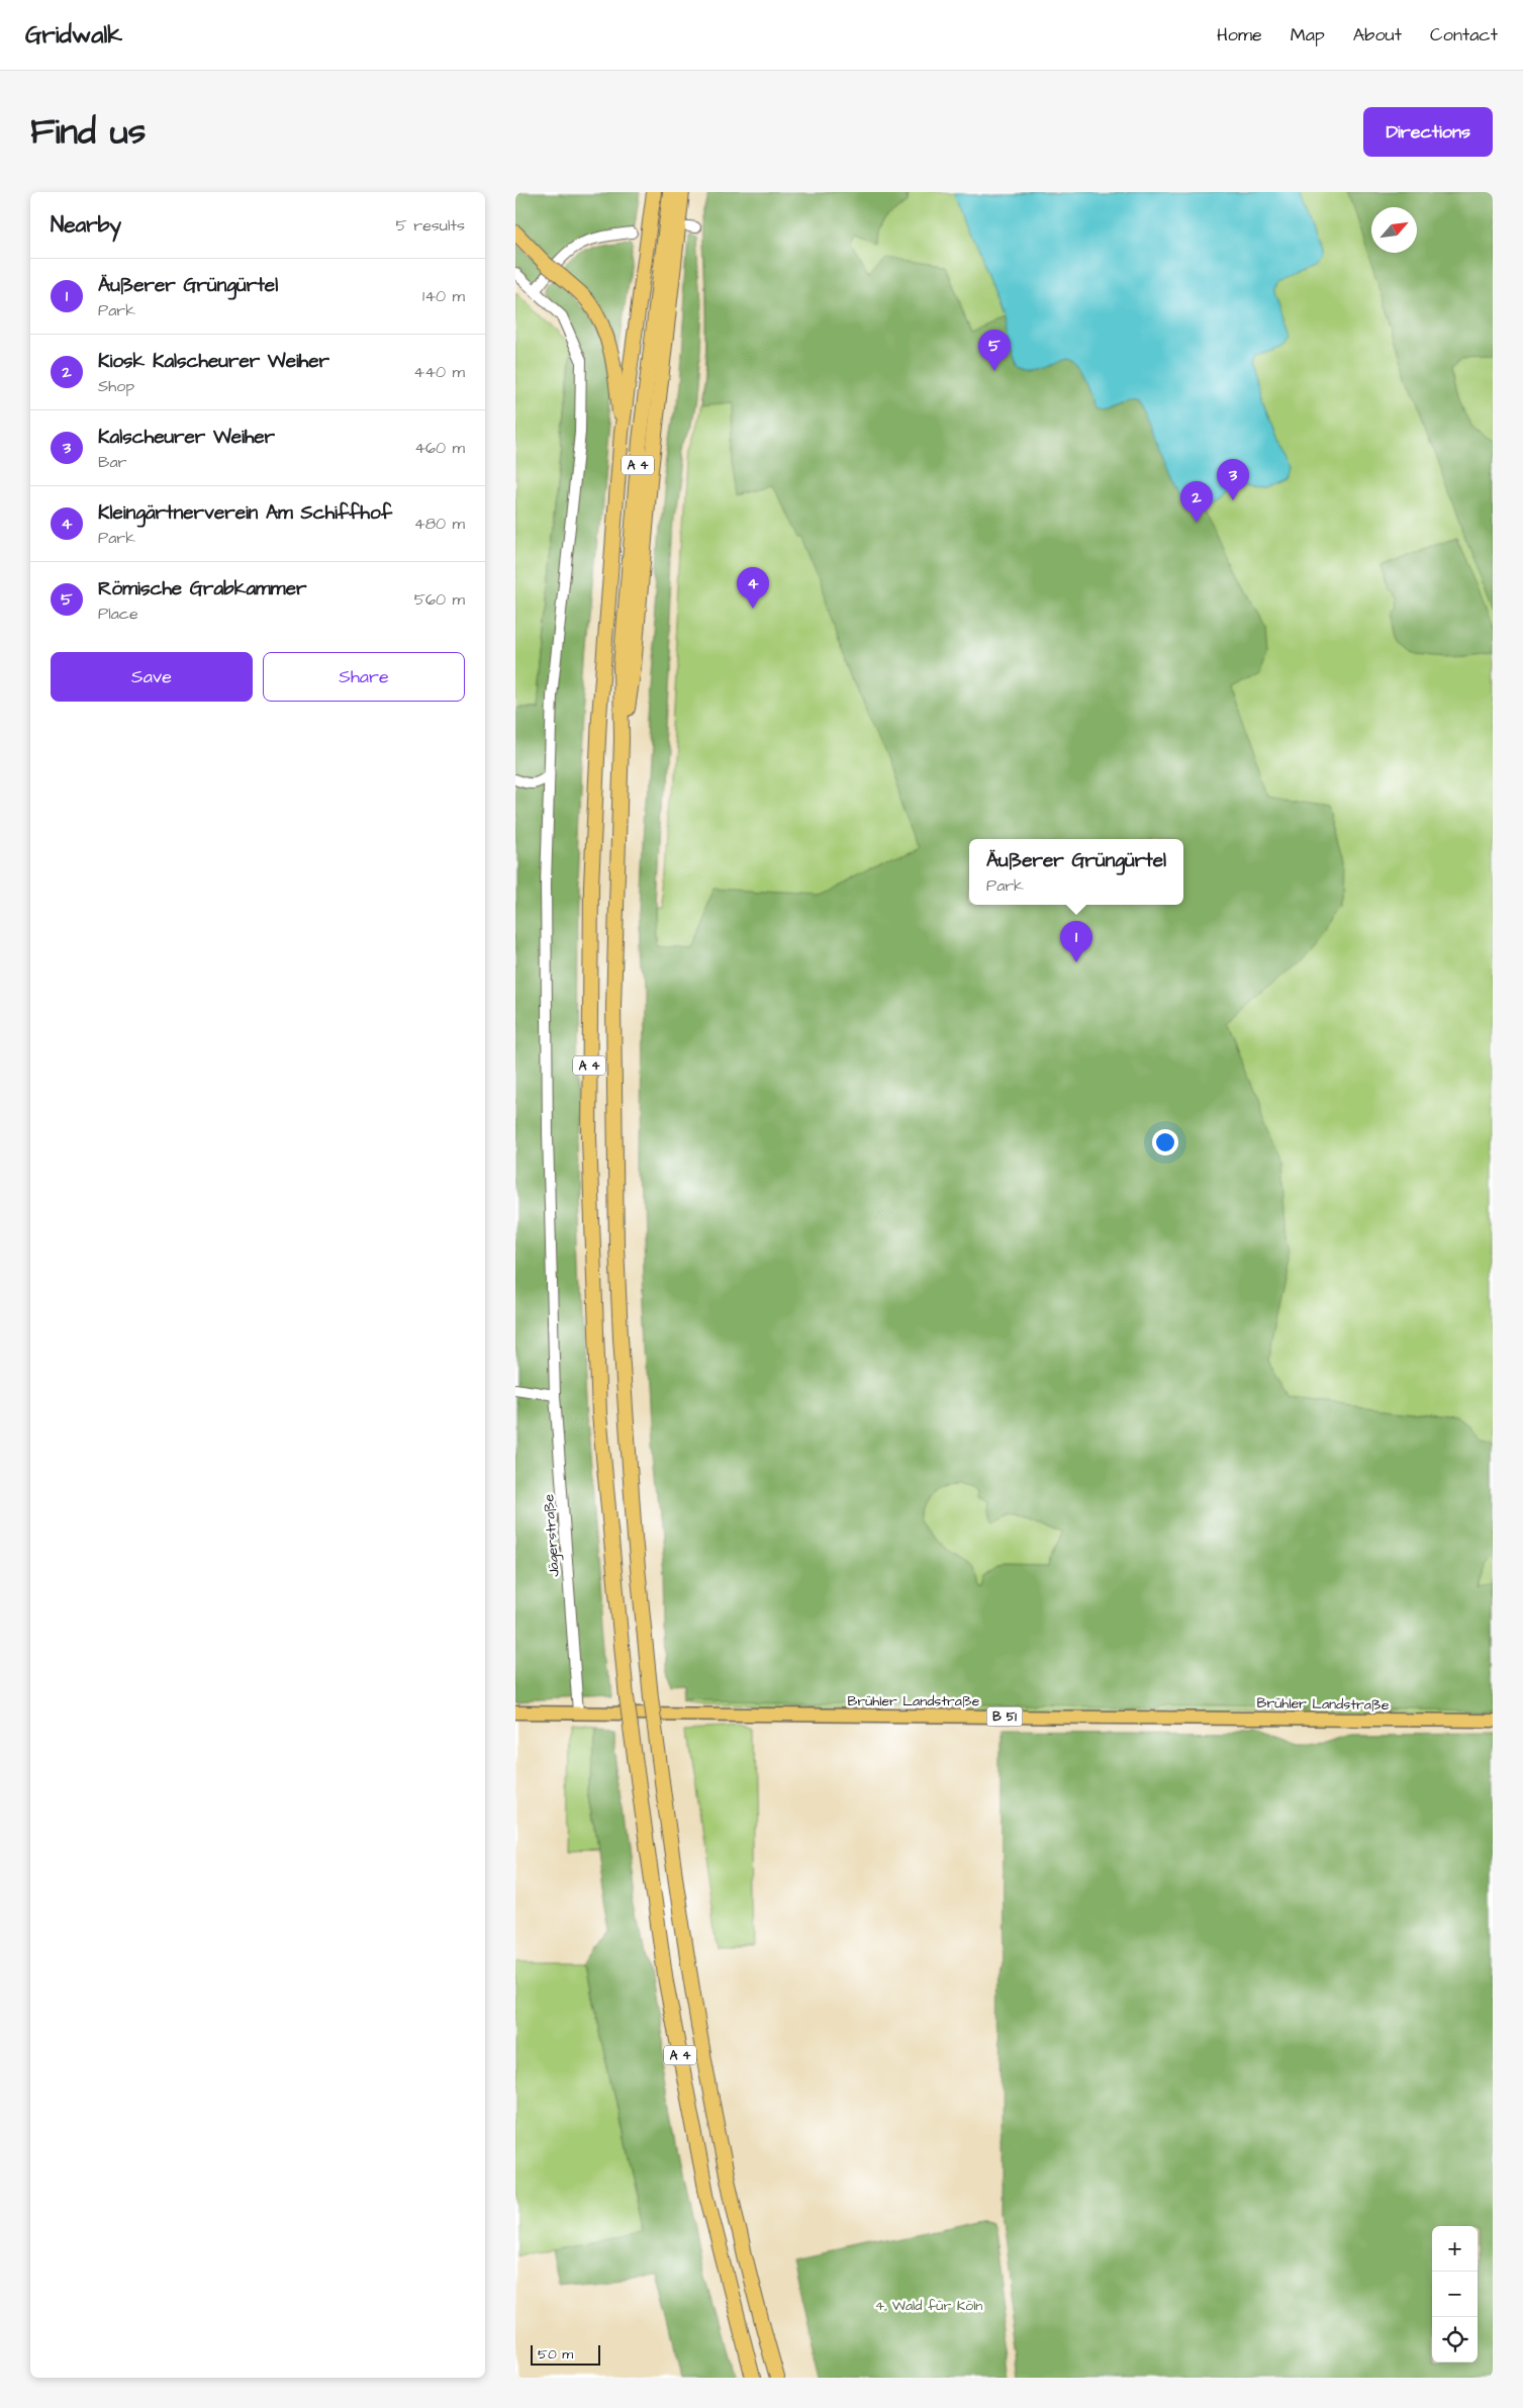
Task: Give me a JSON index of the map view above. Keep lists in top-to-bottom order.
{
  "streets": {
    "highway": ["A 4"],
    "main road": ["Brühler Landstraße", "B 51"],
    "street": ["Jägerstraße"]
  },
  "crossings": [
    ["Jägerstraße", "Brühler Landstraße"]
  ],
  "parks": ["4. Wald für Köln"],
  "scale_bar": "50 m",
  "north": "top right",
  "page": {
    "header": "Gridwalk",
    "nav": [
      "Home",
      "Map",
      "About",
      "Contact"
    ],
    "title": "Find us",
    "buttons": [
      "Directions",
      ["Save", "Share"]
    ],
    "heading": ["Nearby", "5 results"],
    "list": [
      {
        "mark": "1",
        "name": "Äußerer Grüngürtel",
        "note": "Park",
        "value": "140 m"
      },
      {
        "mark": "2",
        "name": "Kiosk Kalscheurer Weiher",
        "note": "Shop",
        "value": "440 m"
      },
      {
        "mark": "3",
        "name": "Kalscheurer Weiher",
        "note": "Bar",
        "value": "460 m"
      },
      {
        "mark": "4",
        "name": "Kleingärtnerverein Am Schiffhof",
        "note": "Park",
        "value": "480 m"
      },
      {
        "mark": "5",
        "name": "Römische Grabkammer",
        "note": "Place",
        "value": "560 m"
      }
    ],
    "pins": [
      "5",
      "3",
      "2",
      "4",
      "1"
    ],
    "popup": ["Äußerer Grüngürtel", "Park"],
    "map_buttons": ["+", "−"],
    "scale": "50 m"
  }
}
